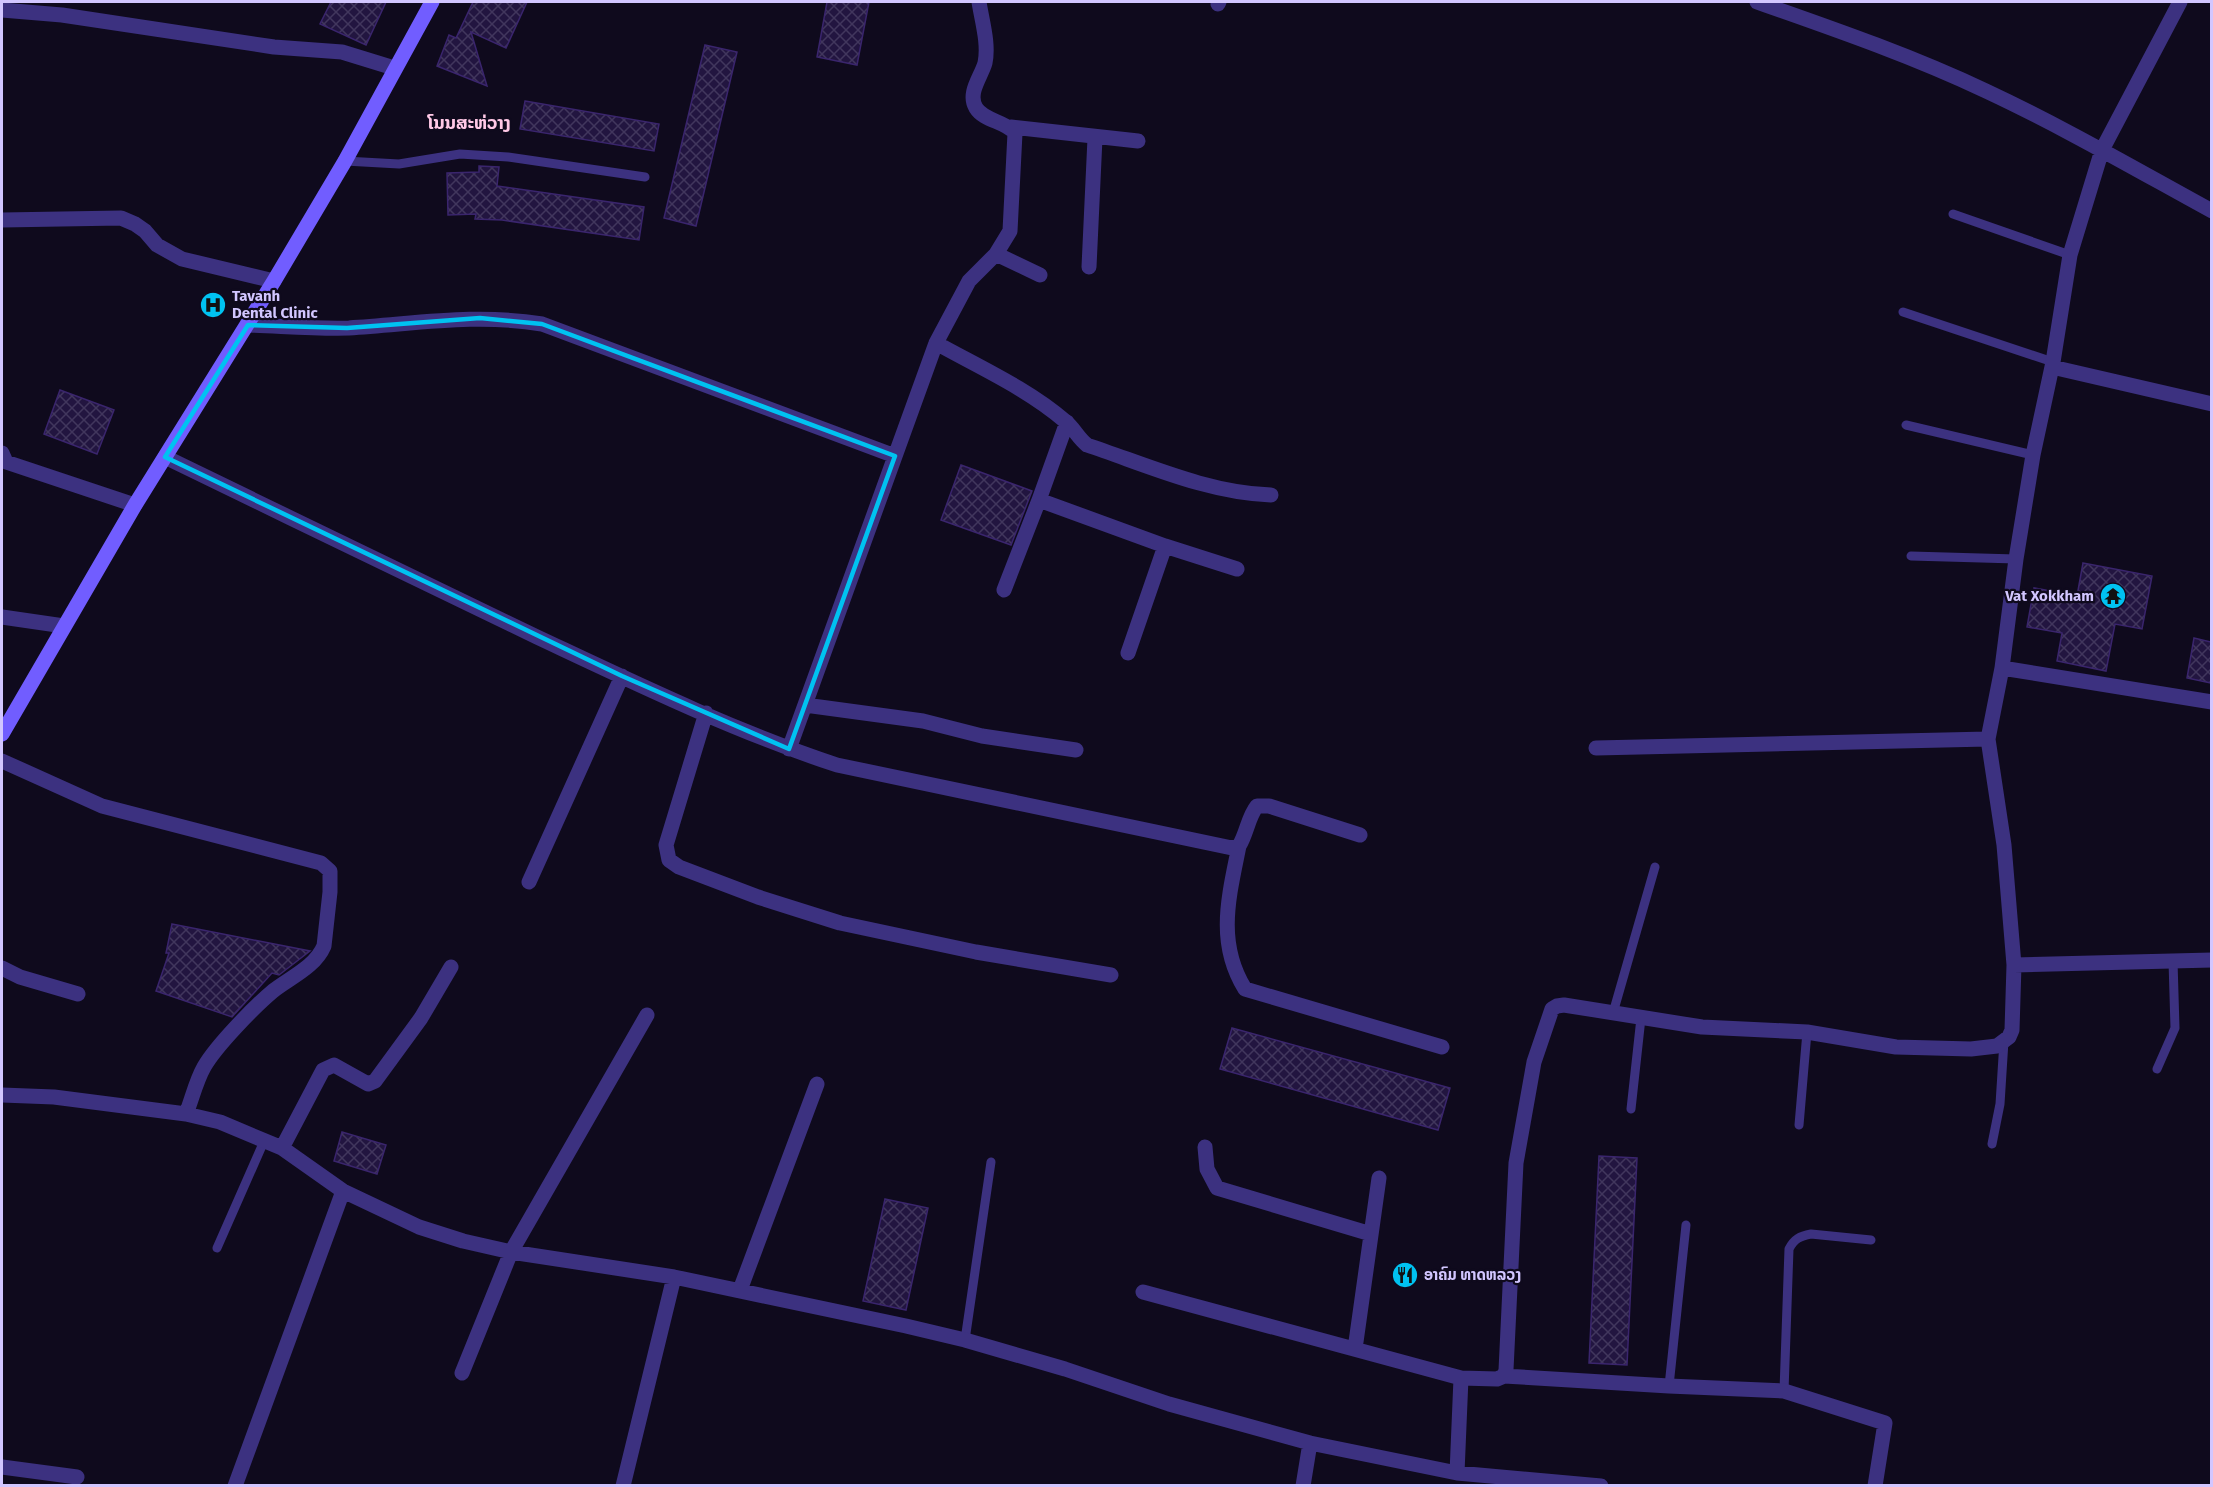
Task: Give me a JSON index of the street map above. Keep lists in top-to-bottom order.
{
  "districts": ["ໂນນສະຫ່ວາງ"],
  "places": {
    "hospital": ["Tavanh Dental Clinic"],
    "temple": ["Vat Xokkham"],
    "restaurant": ["ອາຄົມ ທາດຫລວງ"]
  }
}
